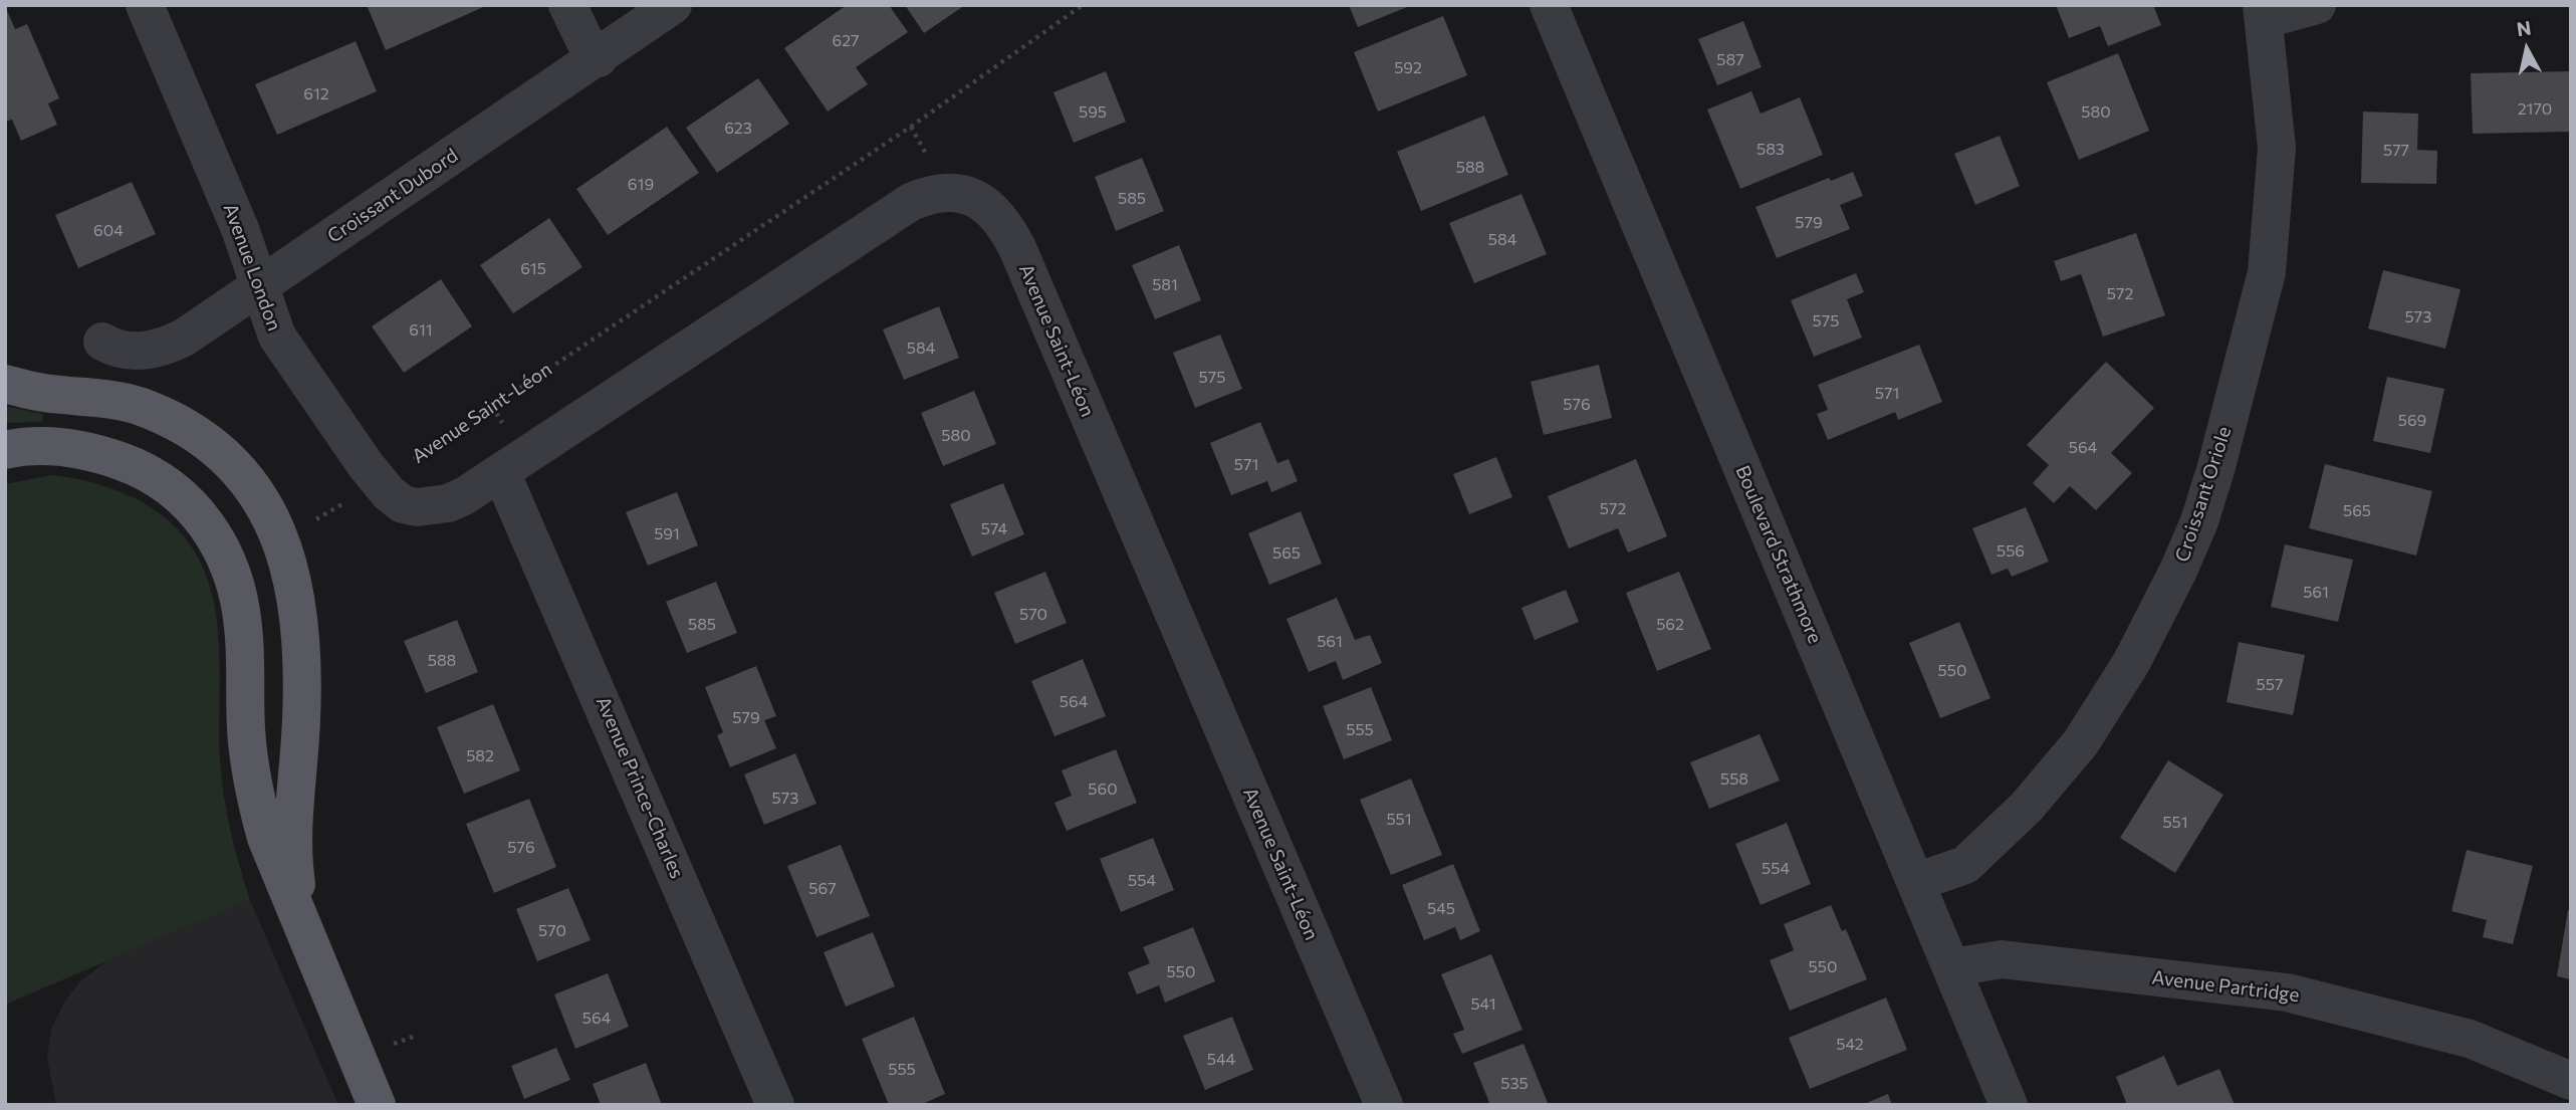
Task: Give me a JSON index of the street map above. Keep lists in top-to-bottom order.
{
  "streets": {
    "street": [
      "Croissant Dubord",
      "Avenue London",
      "Avenue Saint-Léon",
      "Croissant Oriole",
      "Boulevard Strathmore",
      "Avenue Prince-Charles",
      "Avenue Partridge"
    ]
  },
  "crossings": [
    ["Croissant Dubord", "Avenue London"],
    ["Avenue London", "Avenue Saint-Léon"],
    ["Avenue Saint-Léon", "Avenue Prince-Charles"],
    ["Croissant Oriole", "Boulevard Strathmore"],
    ["Boulevard Strathmore", "Avenue Partridge"]
  ],
  "house_numbers": [
    "627",
    "587",
    "592",
    "612",
    "2170",
    "595",
    "580",
    "623",
    "583",
    "577",
    "588",
    "619",
    "585",
    "579",
    "604",
    "584",
    "615",
    "581",
    "572",
    "573",
    "575",
    "611",
    "584",
    "575",
    "571",
    "576",
    "569",
    "580",
    "564",
    "571",
    "572",
    "565",
    "574",
    "591",
    "556",
    "565",
    "561",
    "570",
    "585",
    "562",
    "561",
    "588",
    "550",
    "557",
    "564",
    "579",
    "555",
    "582",
    "558",
    "560",
    "573",
    "551",
    "551",
    "576",
    "554",
    "554",
    "567",
    "545",
    "570",
    "550",
    "550",
    "541",
    "564",
    "542",
    "544",
    "555",
    "535"
  ],
  "north": "top"
}
